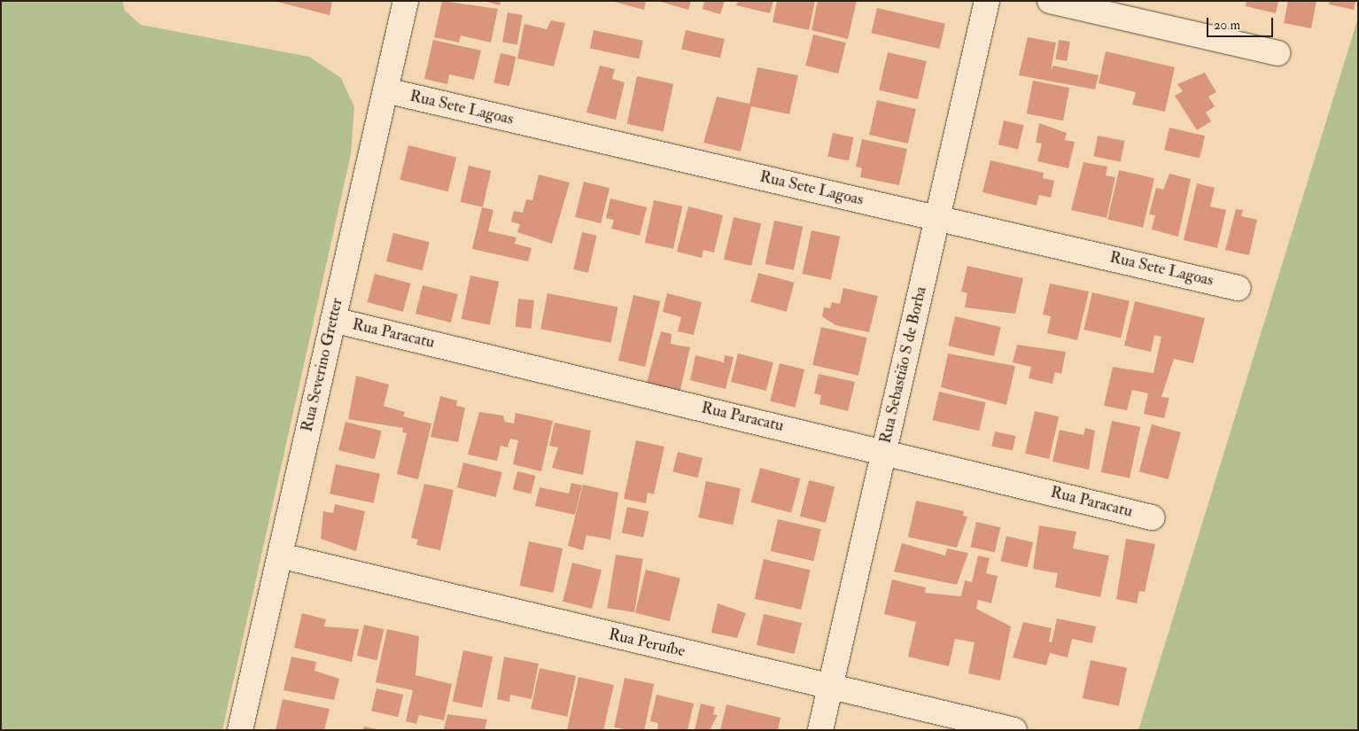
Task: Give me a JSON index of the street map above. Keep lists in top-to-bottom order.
{
  "streets": {
    "street": [
      "Rua Sete Lagoas",
      "Rua Paracatu",
      "Rua Severino Gretter",
      "Rua Sebastião S de Borba",
      "Rua Peruíbe"
    ]
  },
  "crossings": [
    ["Rua Sete Lagoas", "Rua Severino Gretter"],
    ["Rua Sete Lagoas", "Rua Sebastião S de Borba"],
    ["Rua Paracatu", "Rua Severino Gretter"],
    ["Rua Paracatu", "Rua Sebastião S de Borba"],
    ["Rua Severino Gretter", "Rua Peruíbe"],
    ["Rua Sebastião S de Borba", "Rua Peruíbe"]
  ],
  "scale_bar": "20 m"
}
